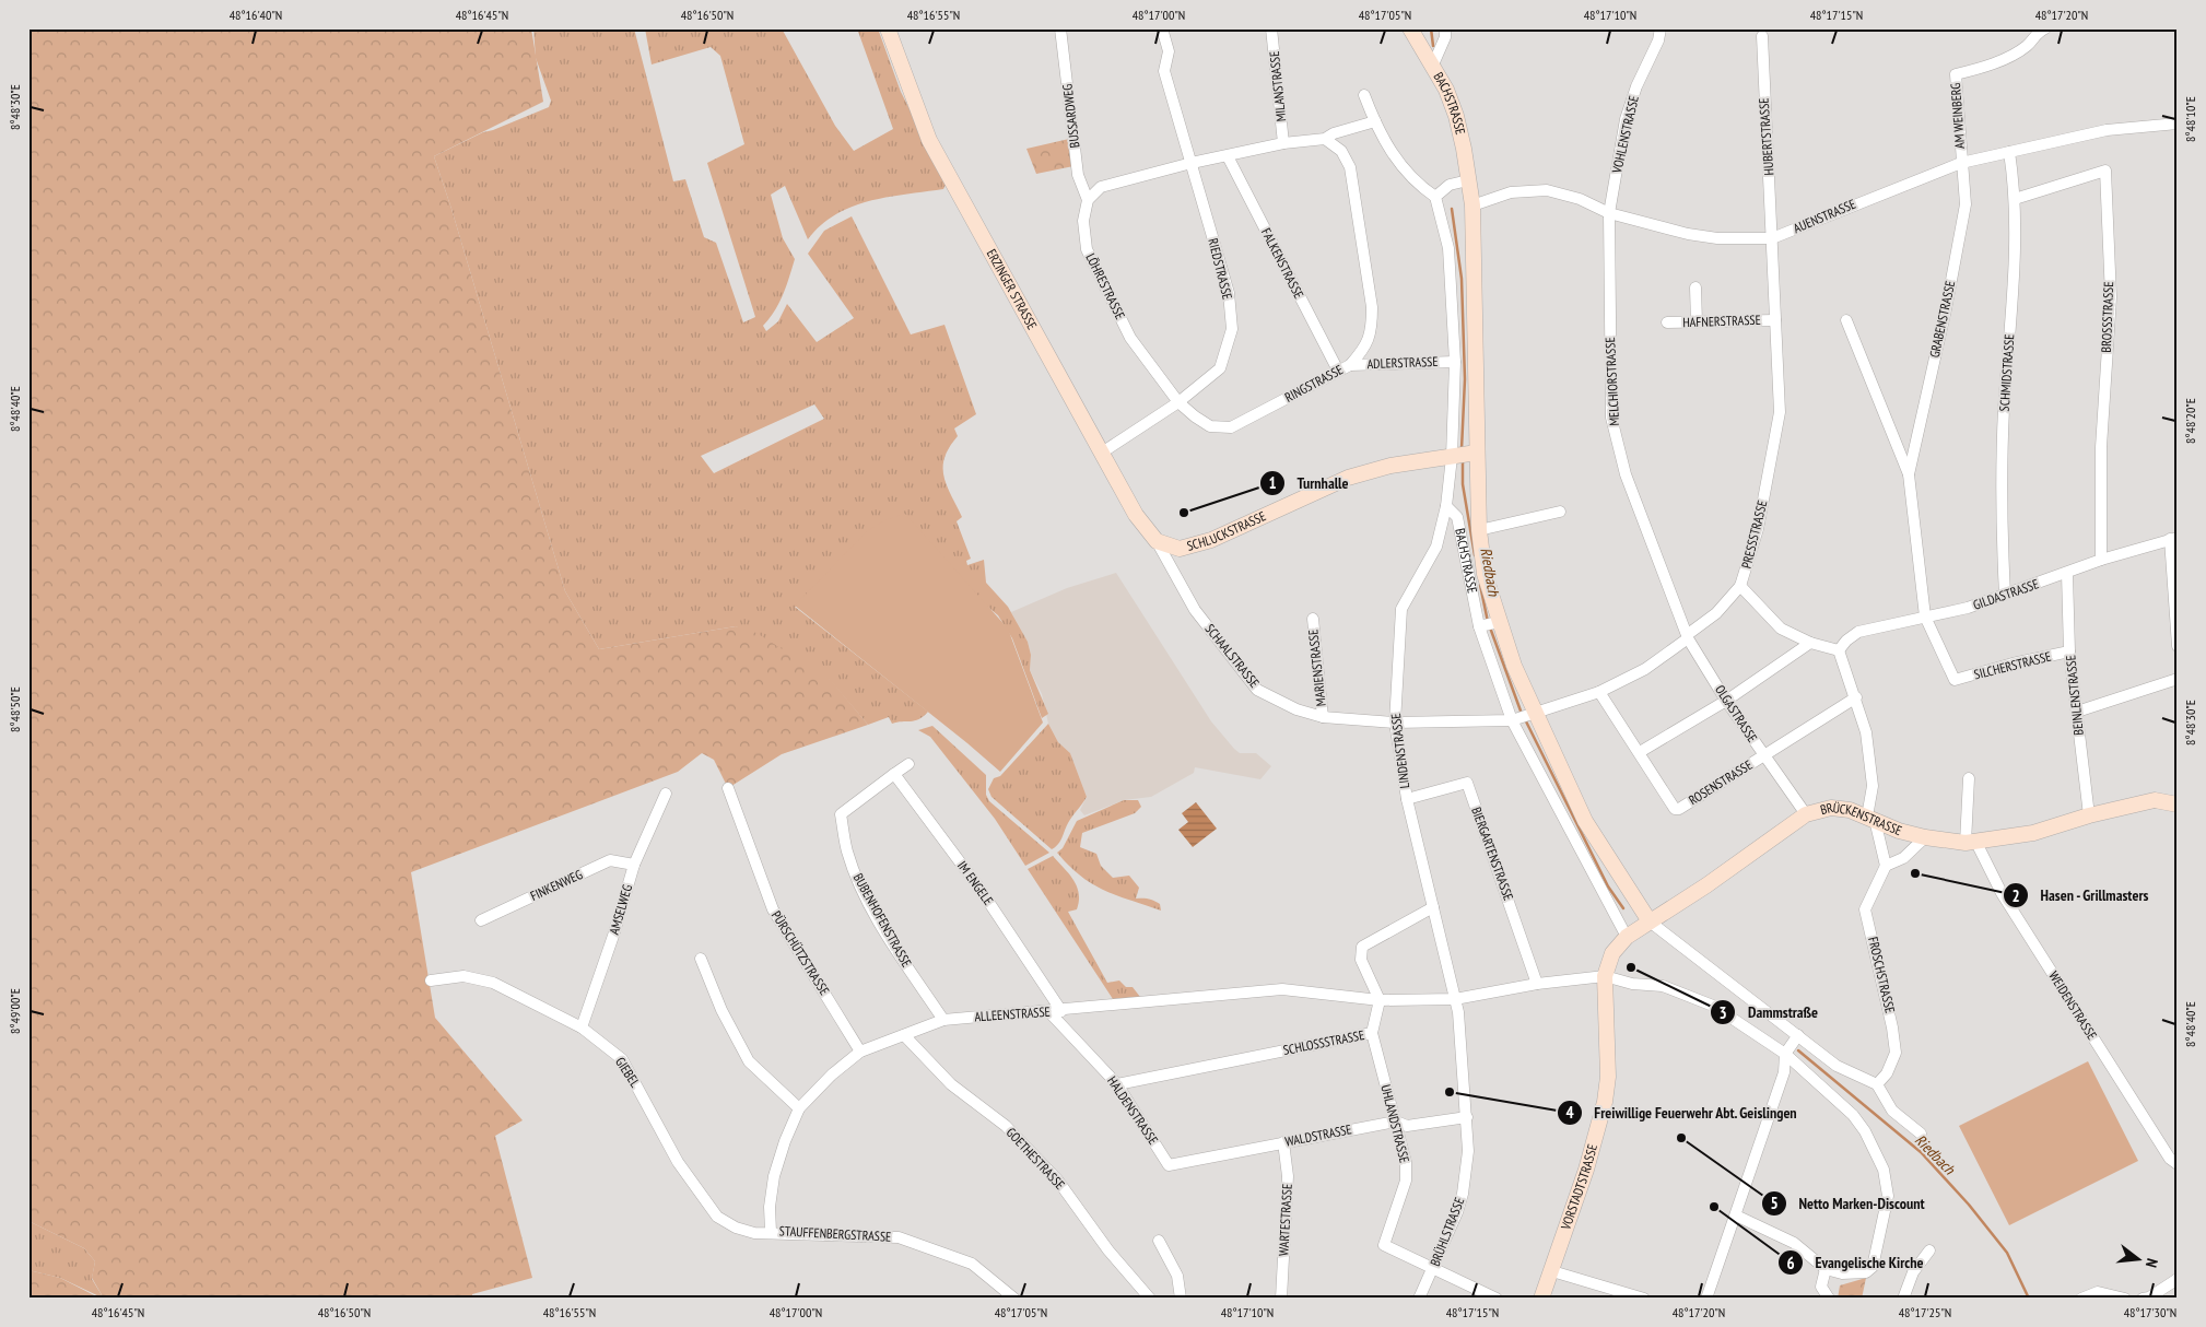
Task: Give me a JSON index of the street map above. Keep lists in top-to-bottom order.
{
  "streets": {
    "street": [
      "MILANSTRASSE",
      "BACHSTRASSE",
      "BUSSARDWEG",
      "AM WEINBERG",
      "VOHLENSTRASSE",
      "HUBERTSTRASSE",
      "AUENSTRASSE",
      "FALKENSTRASSE",
      "RIEDSTRASSE",
      "LÖHRESTRASSE",
      "ERZINGER STRASSE",
      "BROSSSTRASSE",
      "GRABENSTRASSE",
      "HAFNERSTRASSE",
      "ADLERSTRASSE",
      "SCHMIDSTRASSE",
      "MELCHIORSTRASSE",
      "RINGSTRASSE",
      "SCHLUCKSTRASSE",
      "PRESSSTRASSE",
      "GILDASTRASSE",
      "SCHAALSTRASSE",
      "SILCHERSTRASSE",
      "MARIENSTRASSE",
      "BEINLENSTRASSE",
      "OLGASTRASSE",
      "LINDENSTRASSE",
      "ROSENSTRASSE",
      "BRÜCKENSTRASSE",
      "BIERGARTENSTRASSE",
      "IM ENGELE",
      "FINKENWEG",
      "AMSELWEG",
      "BUBENHOFENSTRASSE",
      "PÜRSCHÜTZSTRASSE",
      "FROSCHSTRASSE",
      "WEIDENSTRASSE",
      "ALLEENSTRASSE",
      "SCHLOSSSTRASSE",
      "GIEBEL",
      "HALDENSTRASSE",
      "UHLANDSTRASSE",
      "WALDSTRASSE",
      "GOETHESTRASSE",
      "VORSTADTSTRASSE",
      "WARTESTRASSE",
      "BRÜHLSTRASSE",
      "STAUFFENBERGSTRASSE"
    ]
  },
  "crossings": [
    ["BACHSTRASSE", "AUENSTRASSE"],
    ["BACHSTRASSE", "ADLERSTRASSE"],
    ["BACHSTRASSE", "SCHLUCKSTRASSE"],
    ["BACHSTRASSE", "PRESSSTRASSE"],
    ["BACHSTRASSE", "SCHAALSTRASSE"],
    ["BACHSTRASSE", "LINDENSTRASSE"],
    ["BACHSTRASSE", "BRÜCKENSTRASSE"],
    ["BUSSARDWEG", "LÖHRESTRASSE"],
    ["AM WEINBERG", "AUENSTRASSE"],
    ["AM WEINBERG", "GRABENSTRASSE"],
    ["VOHLENSTRASSE", "AUENSTRASSE"],
    ["VOHLENSTRASSE", "MELCHIORSTRASSE"],
    ["HUBERTSTRASSE", "AUENSTRASSE"],
    ["HUBERTSTRASSE", "PRESSSTRASSE"],
    ["AUENSTRASSE", "GRABENSTRASSE"],
    ["AUENSTRASSE", "SCHMIDSTRASSE"],
    ["AUENSTRASSE", "MELCHIORSTRASSE"],
    ["AUENSTRASSE", "PRESSSTRASSE"],
    ["FALKENSTRASSE", "RINGSTRASSE"],
    ["RIEDSTRASSE", "LÖHRESTRASSE"],
    ["RIEDSTRASSE", "ERZINGER STRASSE"],
    ["RIEDSTRASSE", "RINGSTRASSE"],
    ["LÖHRESTRASSE", "RINGSTRASSE"],
    ["ERZINGER STRASSE", "SCHLUCKSTRASSE"],
    ["ERZINGER STRASSE", "SCHAALSTRASSE"],
    ["BROSSSTRASSE", "SCHMIDSTRASSE"],
    ["BROSSSTRASSE", "GILDASTRASSE"],
    ["GRABENSTRASSE", "GILDASTRASSE"],
    ["GRABENSTRASSE", "SILCHERSTRASSE"],
    ["HAFNERSTRASSE", "PRESSSTRASSE"],
    ["ADLERSTRASSE", "RINGSTRASSE"],
    ["SCHMIDSTRASSE", "GILDASTRASSE"],
    ["MELCHIORSTRASSE", "PRESSSTRASSE"],
    ["MELCHIORSTRASSE", "OLGASTRASSE"],
    ["SCHLUCKSTRASSE", "SCHAALSTRASSE"],
    ["PRESSSTRASSE", "SCHAALSTRASSE"],
    ["PRESSSTRASSE", "OLGASTRASSE"],
    ["PRESSSTRASSE", "ROSENSTRASSE"],
    ["GILDASTRASSE", "BEINLENSTRASSE"],
    ["SCHAALSTRASSE", "MARIENSTRASSE"],
    ["SCHAALSTRASSE", "LINDENSTRASSE"],
    ["SILCHERSTRASSE", "BEINLENSTRASSE"],
    ["BEINLENSTRASSE", "BRÜCKENSTRASSE"],
    ["OLGASTRASSE", "ROSENSTRASSE"],
    ["OLGASTRASSE", "BRÜCKENSTRASSE"],
    ["LINDENSTRASSE", "BIERGARTENSTRASSE"],
    ["LINDENSTRASSE", "BRÜHLSTRASSE"],
    ["BRÜCKENSTRASSE", "WEIDENSTRASSE"],
    ["BRÜCKENSTRASSE", "VORSTADTSTRASSE"],
    ["IM ENGELE", "BUBENHOFENSTRASSE"],
    ["IM ENGELE", "ALLEENSTRASSE"],
    ["FINKENWEG", "AMSELWEG"],
    ["AMSELWEG", "GIEBEL"],
    ["BUBENHOFENSTRASSE", "ALLEENSTRASSE"],
    ["PÜRSCHÜTZSTRASSE", "ALLEENSTRASSE"],
    ["ALLEENSTRASSE", "SCHLOSSSTRASSE"],
    ["ALLEENSTRASSE", "GIEBEL"],
    ["ALLEENSTRASSE", "HALDENSTRASSE"],
    ["ALLEENSTRASSE", "GOETHESTRASSE"],
    ["ALLEENSTRASSE", "STAUFFENBERGSTRASSE"],
    ["SCHLOSSSTRASSE", "HALDENSTRASSE"],
    ["SCHLOSSSTRASSE", "UHLANDSTRASSE"],
    ["GIEBEL", "STAUFFENBERGSTRASSE"],
    ["HALDENSTRASSE", "WALDSTRASSE"],
    ["UHLANDSTRASSE", "WALDSTRASSE"],
    ["UHLANDSTRASSE", "BRÜHLSTRASSE"],
    ["WALDSTRASSE", "WARTESTRASSE"],
    ["WALDSTRASSE", "BRÜHLSTRASSE"]
  ],
  "water": ["Riedbach"],
  "places": [
    "Turnhalle",
    "Hasen - Grillmasters",
    "Dammstraße",
    "Freiwillige Feuerwehr Abt. Geislingen",
    "Netto Marken-Discount",
    "Evangelische Kirche"
  ],
  "north": "right",
  "coordinates": [
    "48°16'40\"N",
    "48°16'45\"N",
    "48°16'50\"N",
    "48°16'55\"N",
    "48°17'00\"N",
    "48°17'05\"N",
    "48°17'10\"N",
    "48°17'15\"N",
    "48°17'20\"N",
    "8°48'30\"E",
    "8°48'10\"E",
    "8°48'40\"E",
    "8°48'20\"E",
    "8°48'50\"E",
    "8°49'00\"E",
    "48°17'25\"N",
    "48°17'30\"N"
  ]
}
